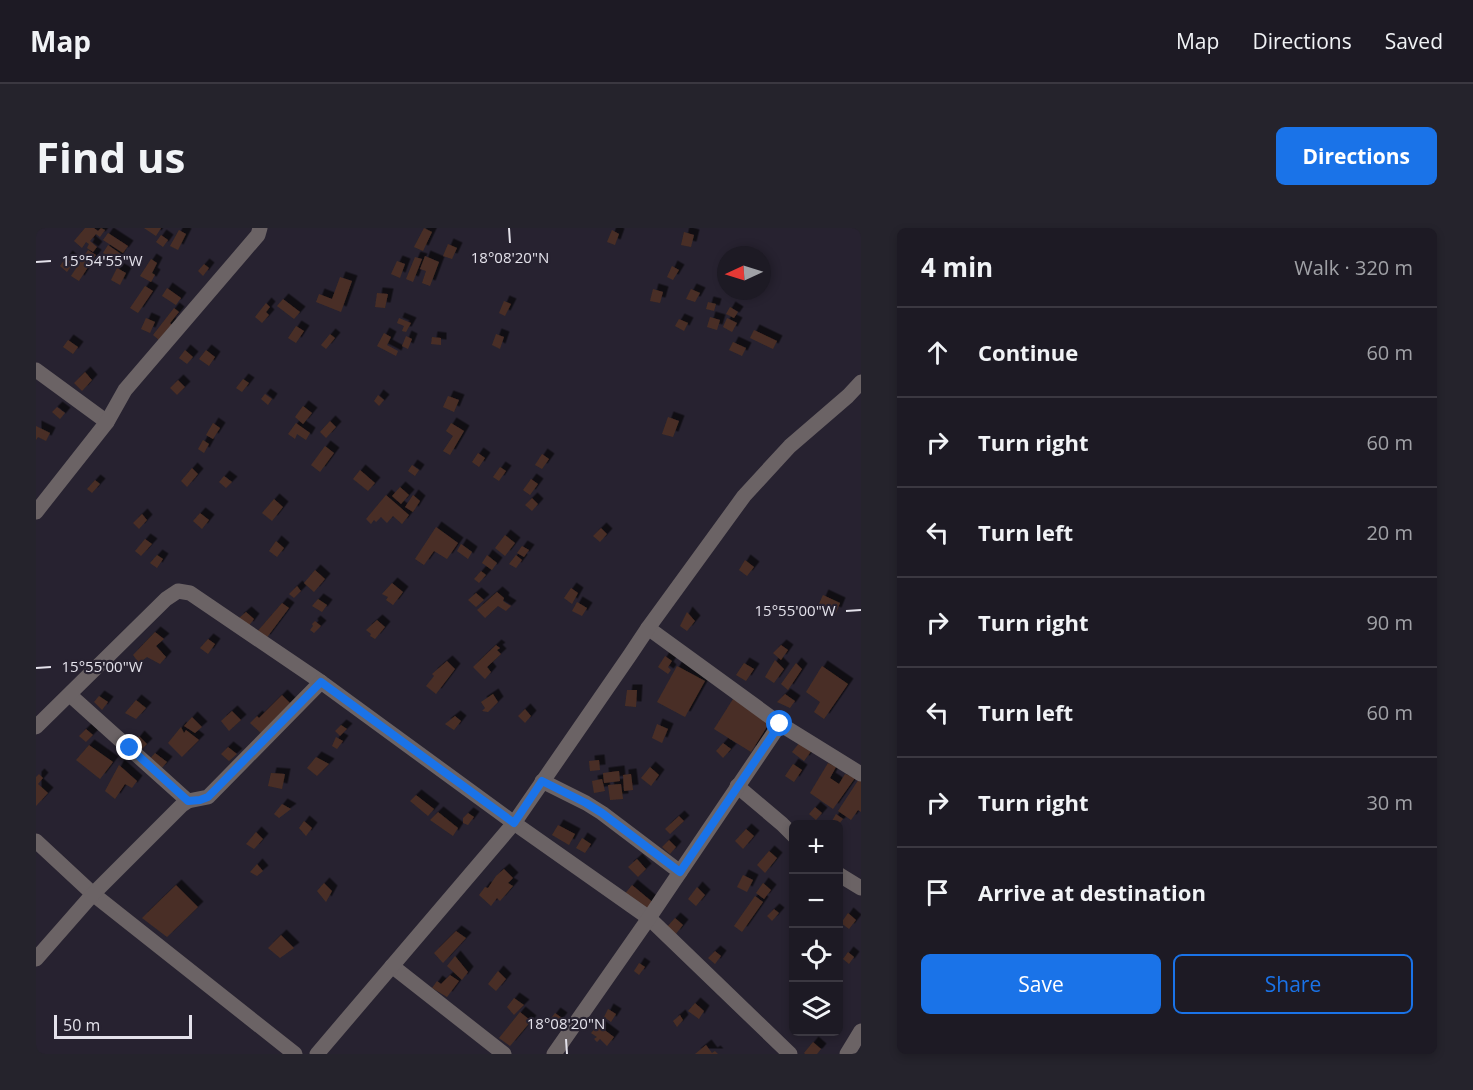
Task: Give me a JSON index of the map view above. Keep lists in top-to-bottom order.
{
  "scale_bar": "50 m",
  "north": "left",
  "page": {
    "header": "Map",
    "nav": ["Map", "Directions", "Saved"],
    "buttons": [
      "Directions",
      ["Save", "Share"]
    ],
    "title": "Find us",
    "heading": ["4 min", "Walk · 320 m"],
    "list": [
      ["Continue", "60 m"],
      ["Turn right", "60 m"],
      ["Turn left", "20 m"],
      ["Turn right", "90 m"],
      ["Turn left", "60 m"],
      ["Turn right", "30 m"],
      "Arrive at destination"
    ],
    "map_buttons": ["+", "−"],
    "scale": "50 m"
  },
  "coordinates": ["18°08'20\"N", "15°54'55\"W", "15°55'00\"W"]
}
